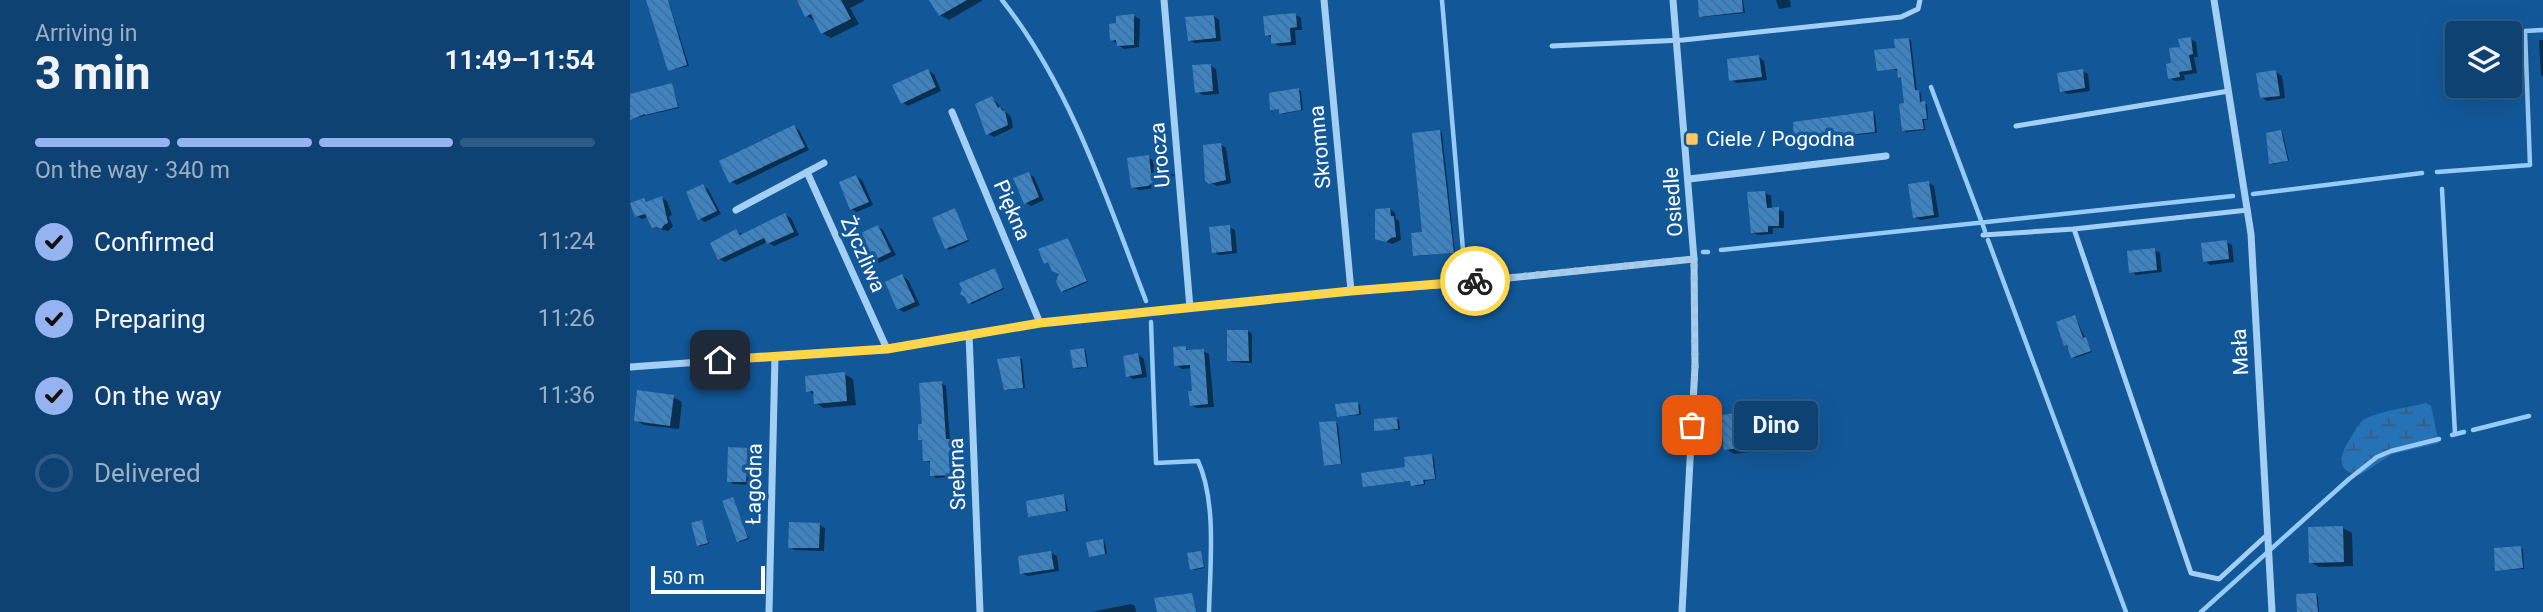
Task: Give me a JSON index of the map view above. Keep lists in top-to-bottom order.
{
  "streets": {
    "street": [
      "Skromna",
      "Urocza",
      "Osiedle",
      "Piękna",
      "Życzliwa",
      "Mała",
      "Srebrna",
      "Łagodna"
    ]
  },
  "places": {
    "transit": ["Ciele / Pogodna"],
    "other": ["Dino"]
  },
  "scale_bar": "50 m",
  "page": {
    "heading": ["3 min", "Arriving in", "11:49–11:54"],
    "bar": "On the way · 340 m",
    "list": [
      ["Confirmed", "11:24"],
      ["Preparing", "11:26"],
      ["On the way", "11:36"],
      "Delivered"
    ],
    "bubble": "Dino",
    "scale": "50 m"
  }
}
